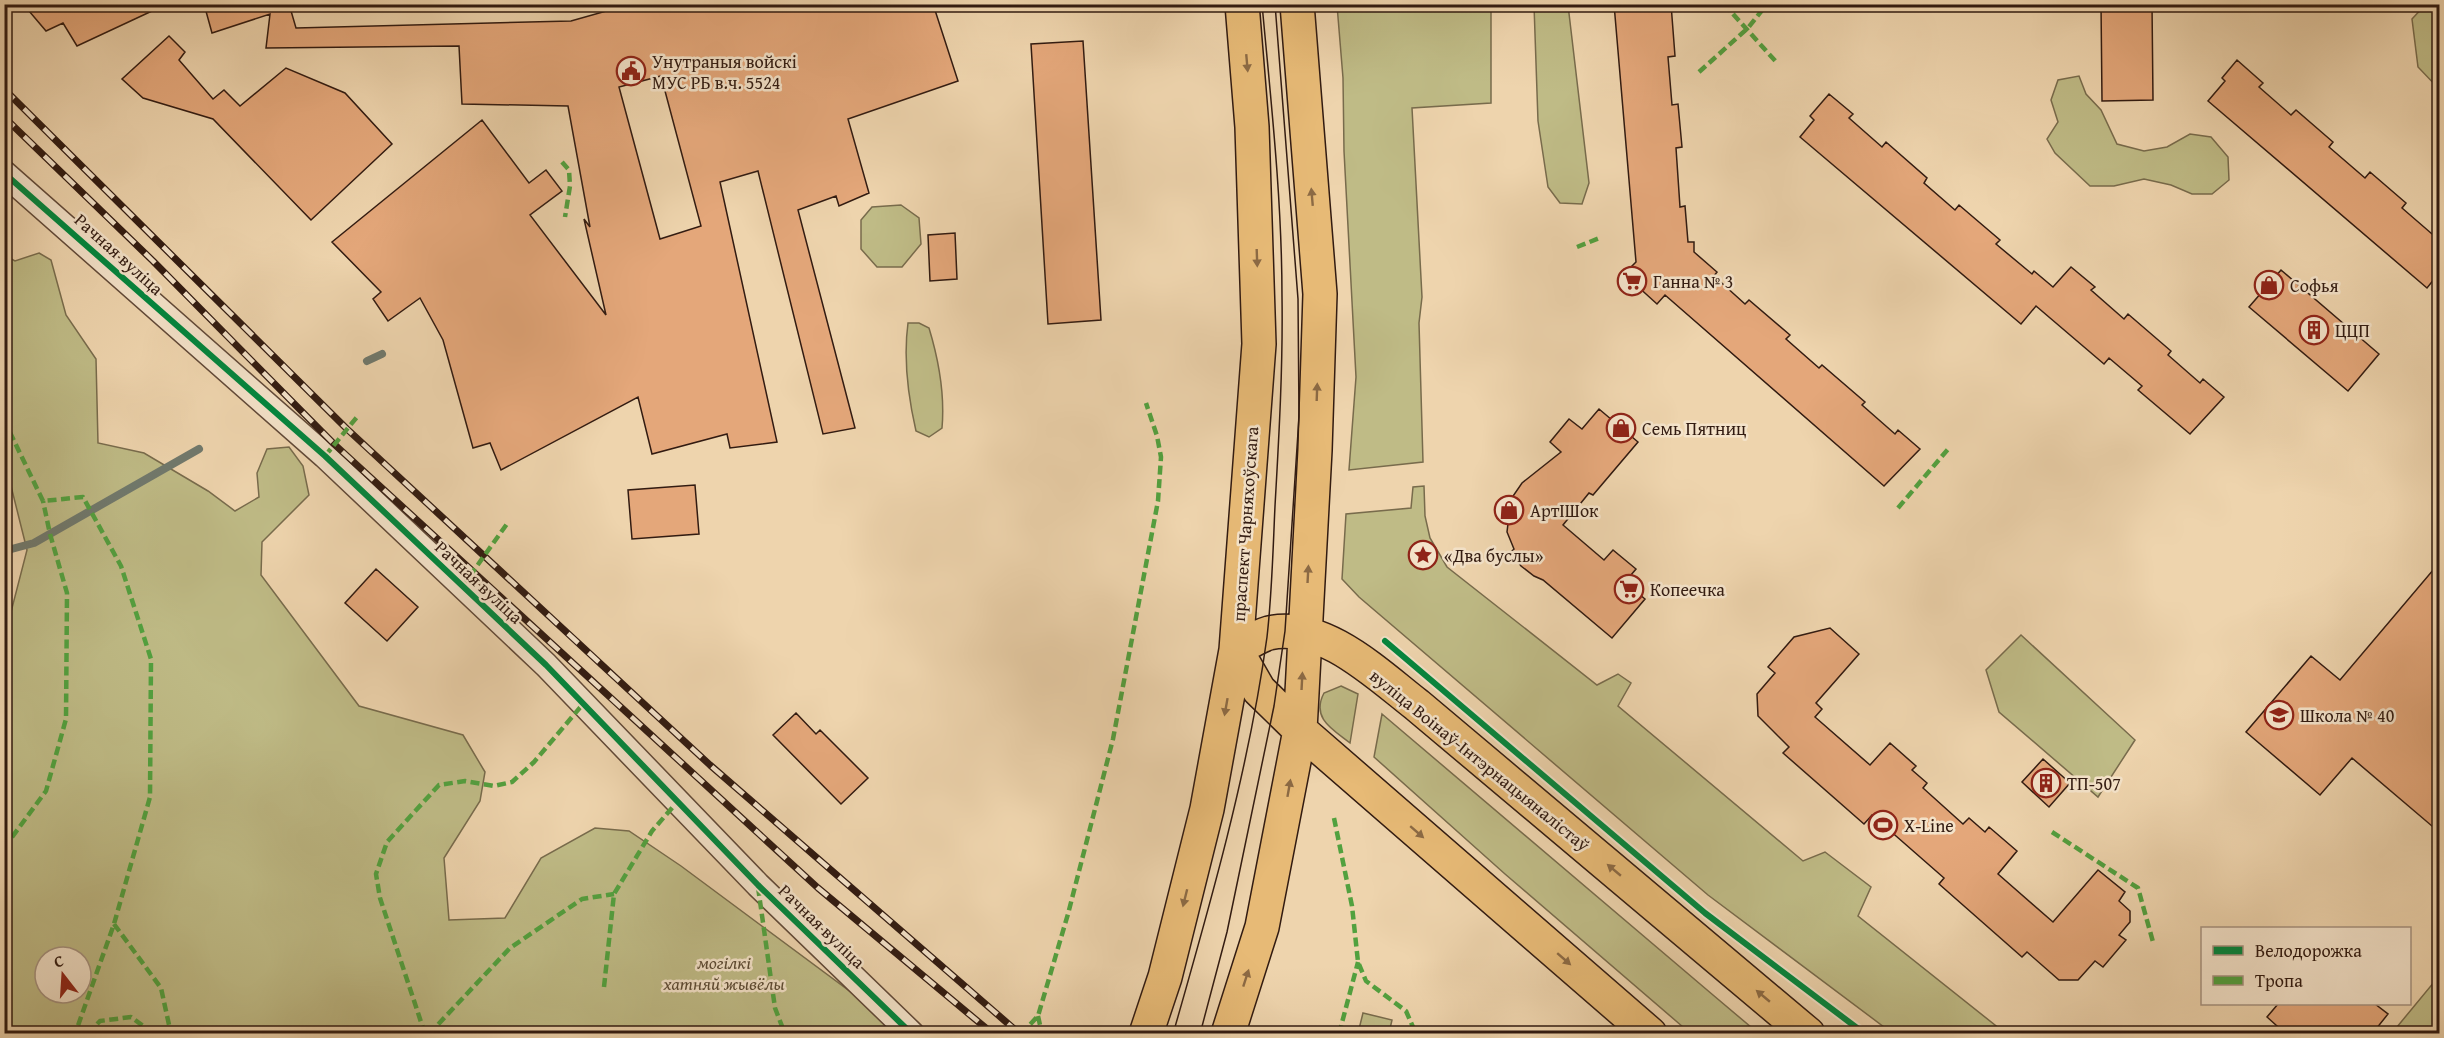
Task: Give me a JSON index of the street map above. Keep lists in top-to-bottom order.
{
  "streets": {
    "main road": ["праспект Чарняхоўскага", "вуліца Воінаў-Інтэрнацыяналістаў"],
    "street": ["Рачная вуліца"]
  },
  "crossings": [
    ["праспект Чарняхоўскага", "вуліца Воінаў-Інтэрнацыяналістаў"]
  ],
  "parks": ["могілкі хатняй жывёлы"],
  "places": {
    "public building": ["Унутраныя войскі МУС РБ в.ч. 5524"],
    "supermarket": ["Ганна № 3", "Копеечка"],
    "shop": ["Софья", "Семь Пятниц", "АртIШок"],
    "building": ["ЦЦП", "ТП-507"],
    "place": ["«Два буслы»"],
    "school or university": ["Школа № 40"],
    "sports": ["X-Line"]
  },
  "legend": ["Велодорожка", "Тропа"],
  "north": "top"
}
